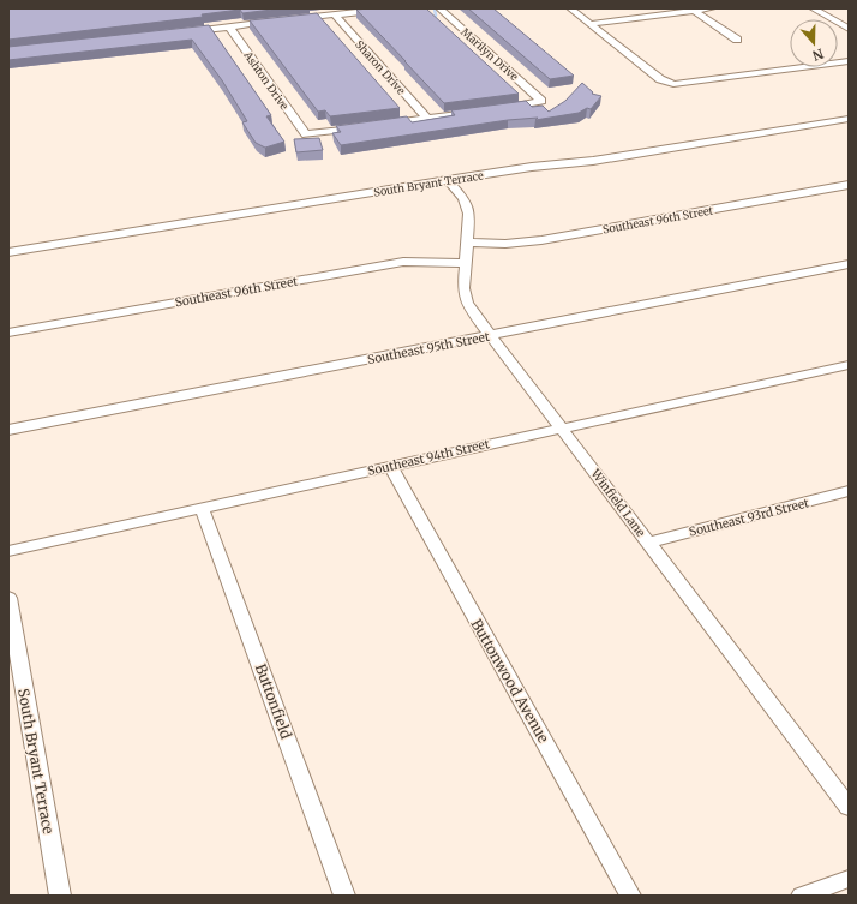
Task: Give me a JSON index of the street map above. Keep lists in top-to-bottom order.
{
  "streets": {
    "street": [
      "Marilyn Drive",
      "Sharon Drive",
      "Ashton Drive",
      "South Bryant Terrace",
      "Southeast 96th Street",
      "Southeast 95th Street",
      "Southeast 94th Street",
      "Winfield Lane",
      "Southeast 93rd Street",
      "Buttonwood Avenue",
      "Buttonfield"
    ]
  },
  "crossings": [
    ["South Bryant Terrace", "Winfield Lane"],
    ["Southeast 96th Street", "Winfield Lane"],
    ["Southeast 95th Street", "Winfield Lane"],
    ["Southeast 94th Street", "Winfield Lane"],
    ["Southeast 94th Street", "Buttonwood Avenue"],
    ["Southeast 94th Street", "Buttonfield"],
    ["Winfield Lane", "Southeast 93rd Street"]
  ],
  "north": "bottom"
}
